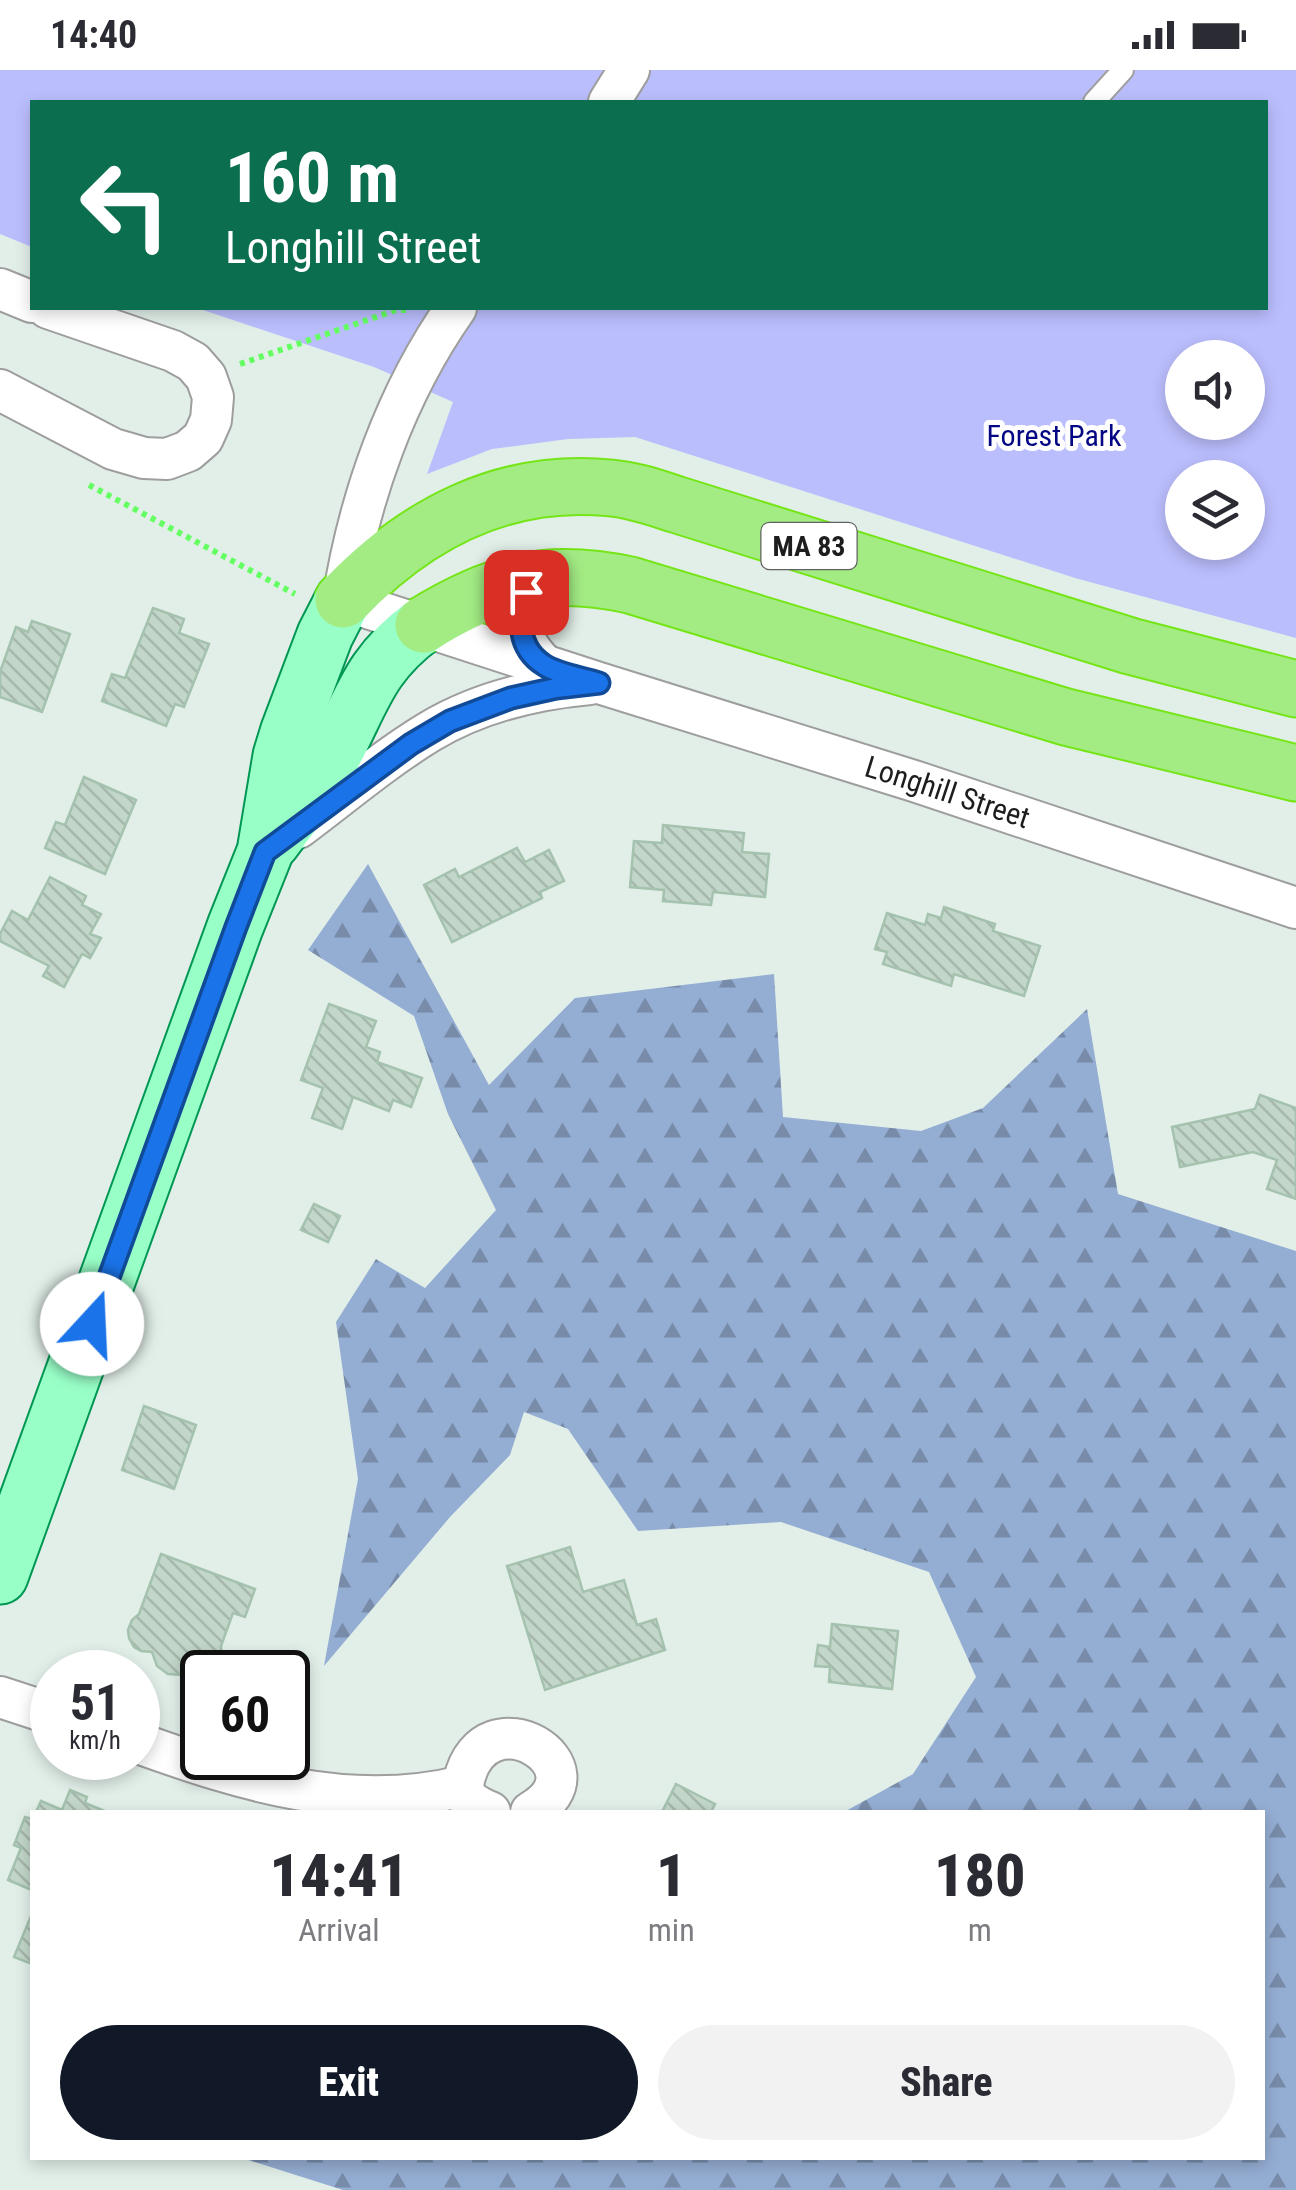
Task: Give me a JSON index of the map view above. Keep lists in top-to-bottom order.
{
  "streets": {
    "highway": ["MA 83"],
    "street": ["Longhill Street"]
  },
  "crossings": [
    ["MA 83", "Longhill Street"]
  ],
  "parks": ["Forest Park"],
  "page": {
    "status": "14:40",
    "turn": ["160 m", "Longhill Street"],
    "speed": "51 km/h",
    "limit": "60",
    "eta": [
      "14:41",
      "Arrival",
      "1",
      "min",
      "180",
      "m"
    ],
    "buttons": ["Exit", "Share"]
  }
}
